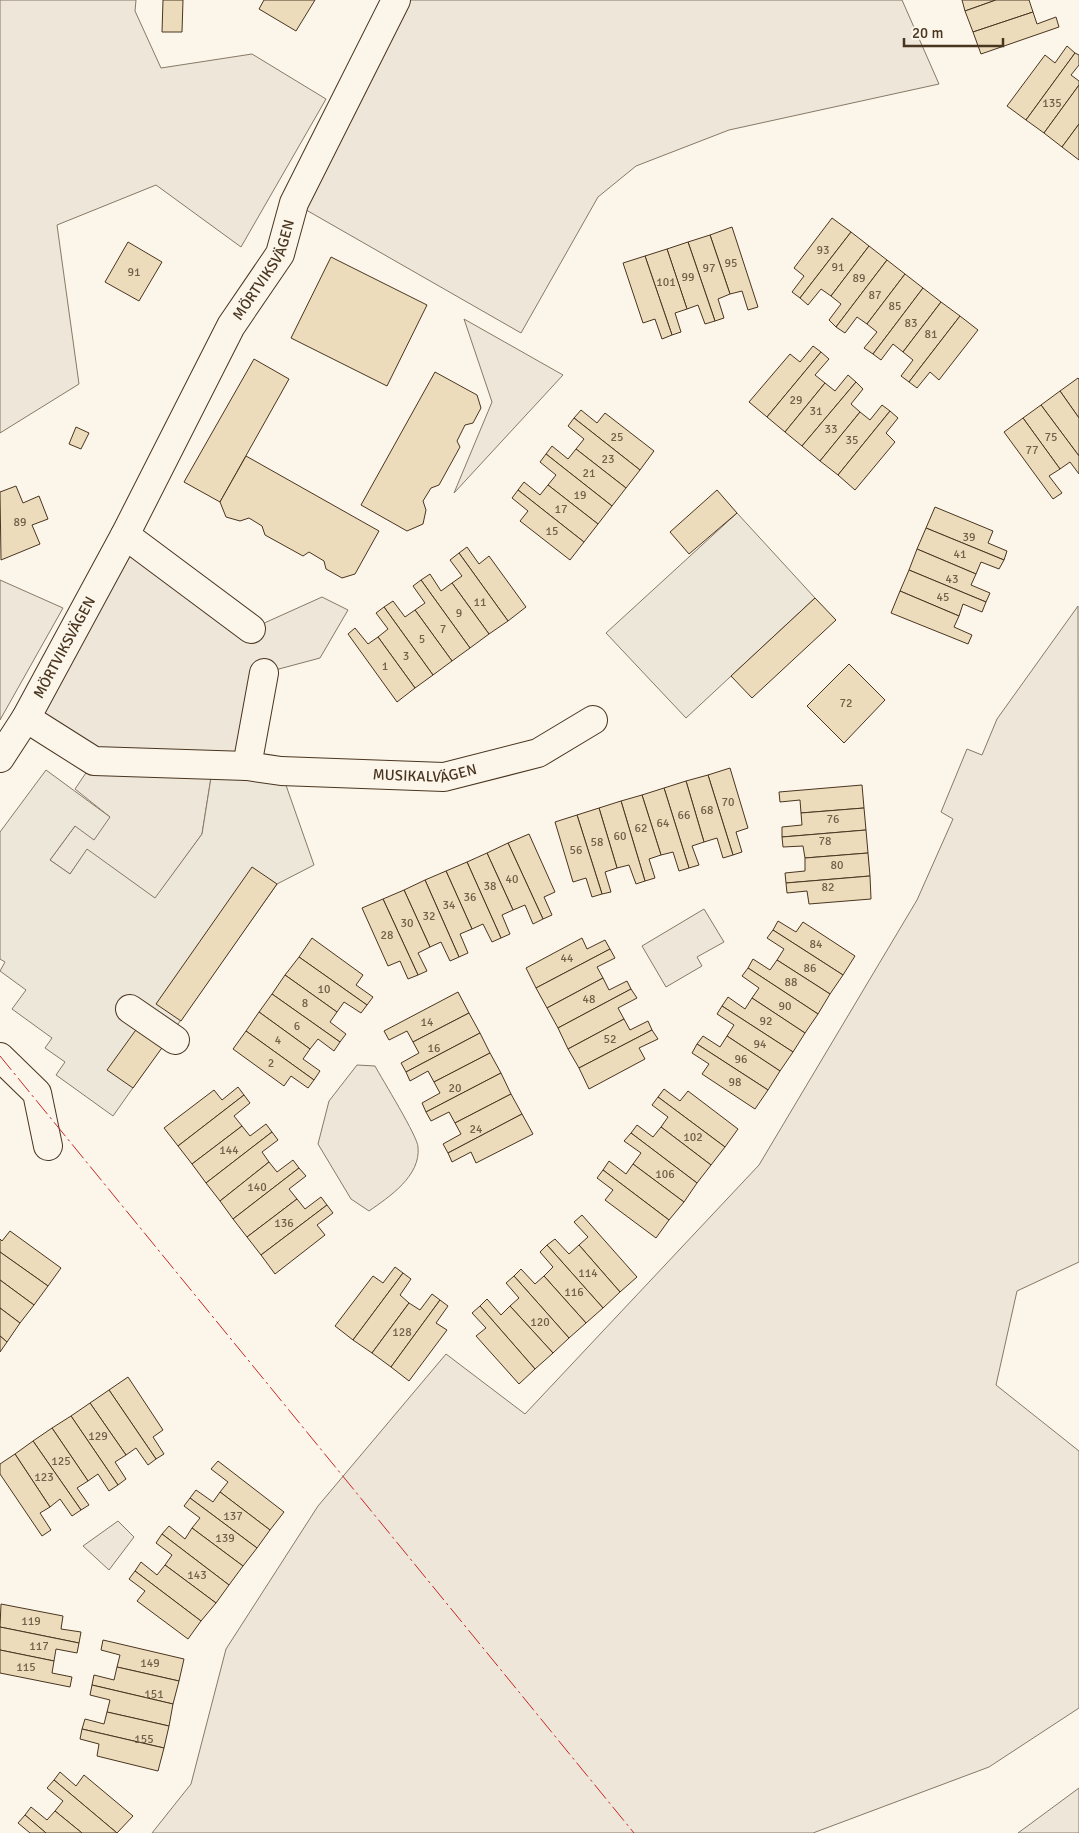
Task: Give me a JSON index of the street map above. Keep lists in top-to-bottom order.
{
  "streets": {
    "street": ["MÖRTVIKSVÄGEN", "MUSIKALVÄGEN"]
  },
  "crossings": [
    ["MÖRTVIKSVÄGEN", "MUSIKALVÄGEN"]
  ],
  "house_numbers": [
    "135",
    "93",
    "95",
    "91",
    "97",
    "91",
    "99",
    "89",
    "101",
    "87",
    "85",
    "83",
    "81",
    "29",
    "31",
    "33",
    "25",
    "75",
    "35",
    "77",
    "23",
    "21",
    "19",
    "17",
    "89",
    "15",
    "39",
    "41",
    "43",
    "45",
    "11",
    "9",
    "7",
    "5",
    "3",
    "1",
    "72",
    "70",
    "68",
    "66",
    "76",
    "64",
    "62",
    "60",
    "78",
    "58",
    "56",
    "80",
    "40",
    "38",
    "82",
    "36",
    "34",
    "32",
    "30",
    "28",
    "84",
    "44",
    "86",
    "88",
    "10",
    "48",
    "8",
    "90",
    "92",
    "14",
    "6",
    "52",
    "4",
    "94",
    "16",
    "96",
    "2",
    "98",
    "20",
    "24",
    "102",
    "144",
    "106",
    "140",
    "136",
    "114",
    "116",
    "120",
    "128",
    "129",
    "125",
    "123",
    "137",
    "139",
    "143",
    "119",
    "117",
    "149",
    "115",
    "151",
    "155"
  ],
  "scale_bar": "20 m"
}
